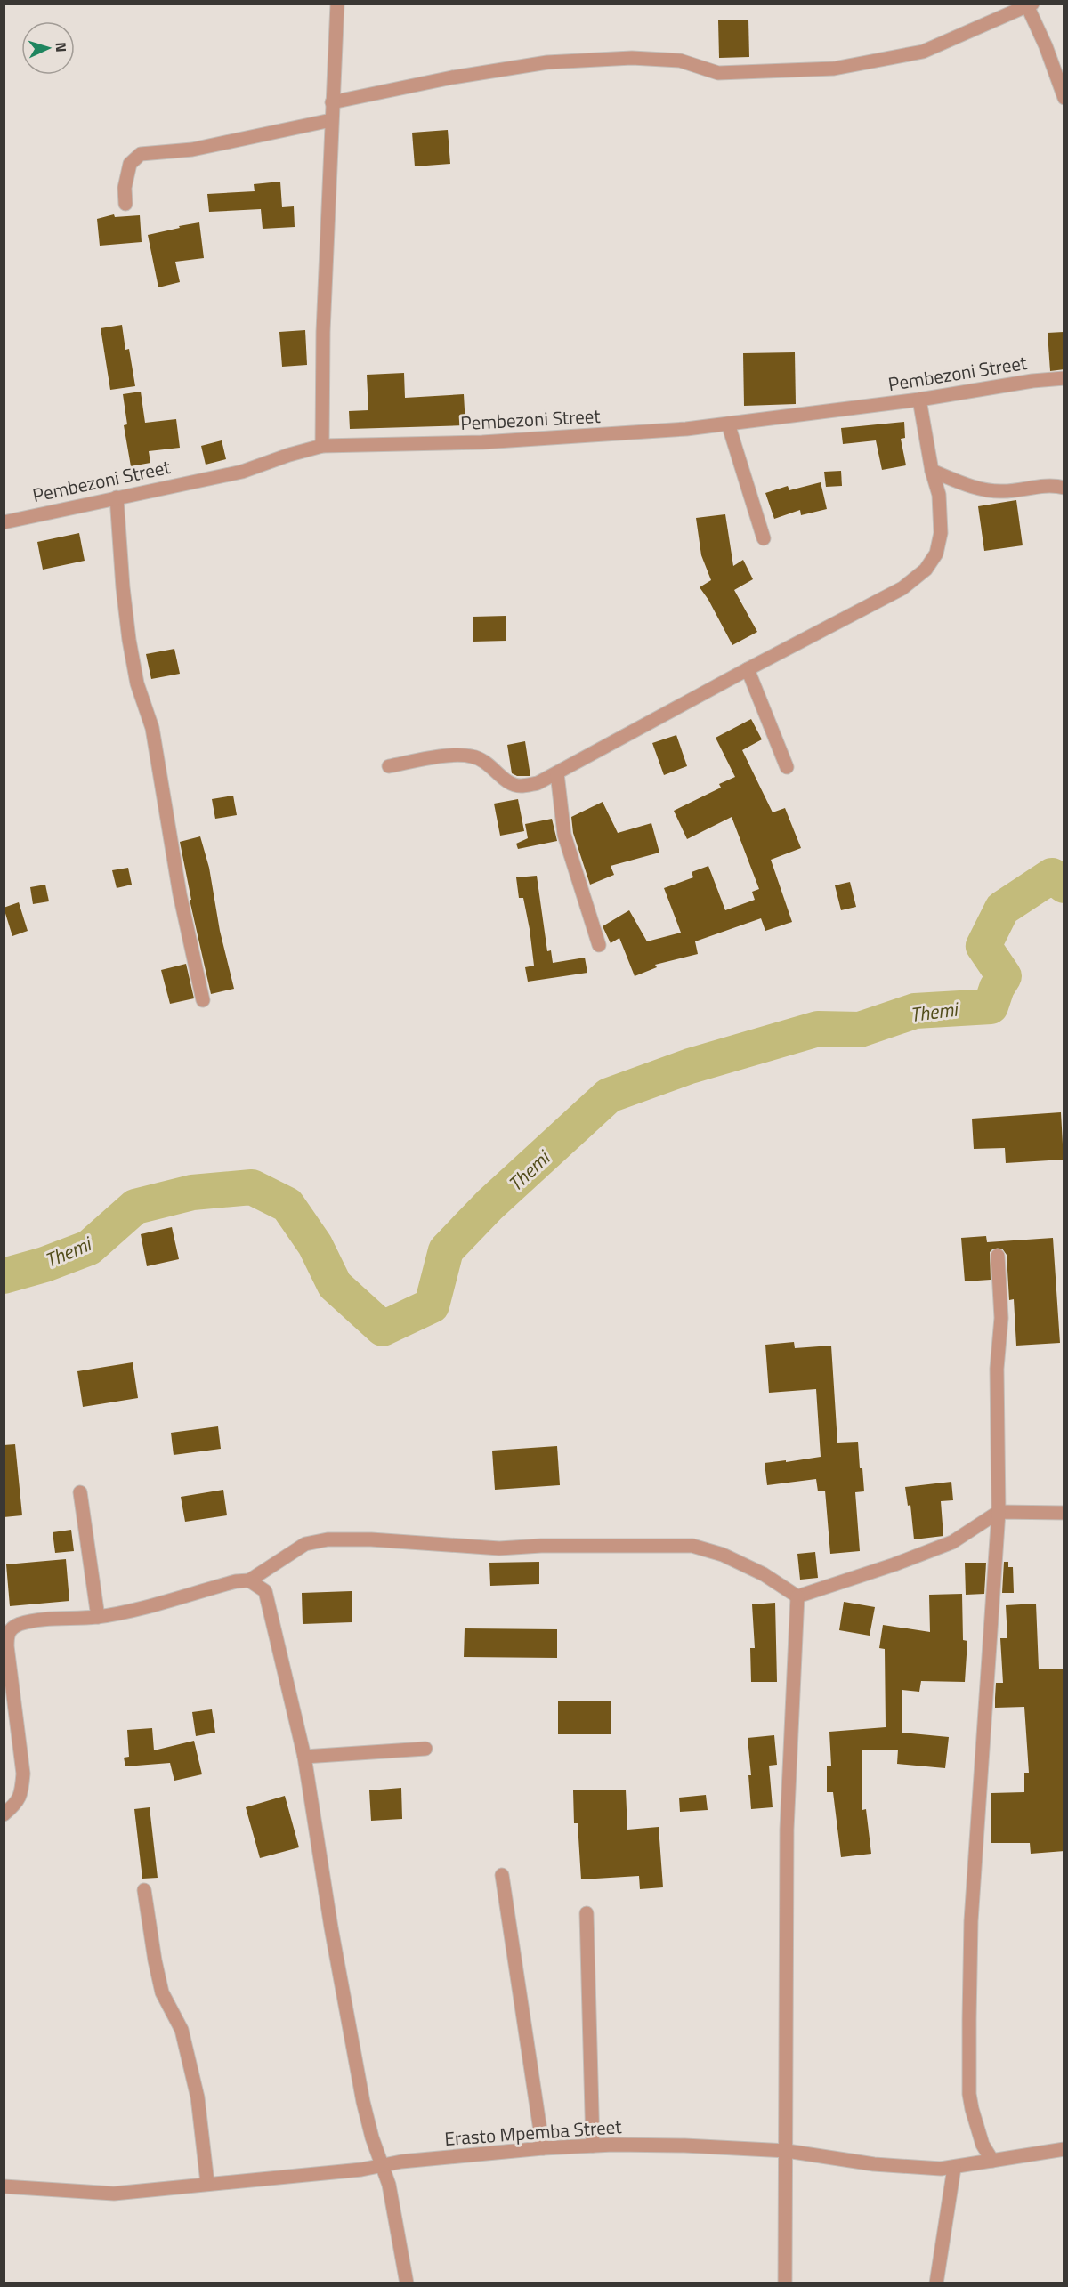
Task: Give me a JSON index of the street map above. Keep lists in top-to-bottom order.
{
  "streets": {
    "street": ["Pembezoni Street", "Erasto Mpemba Street"]
  },
  "water": ["Themi"],
  "north": "right"
}
